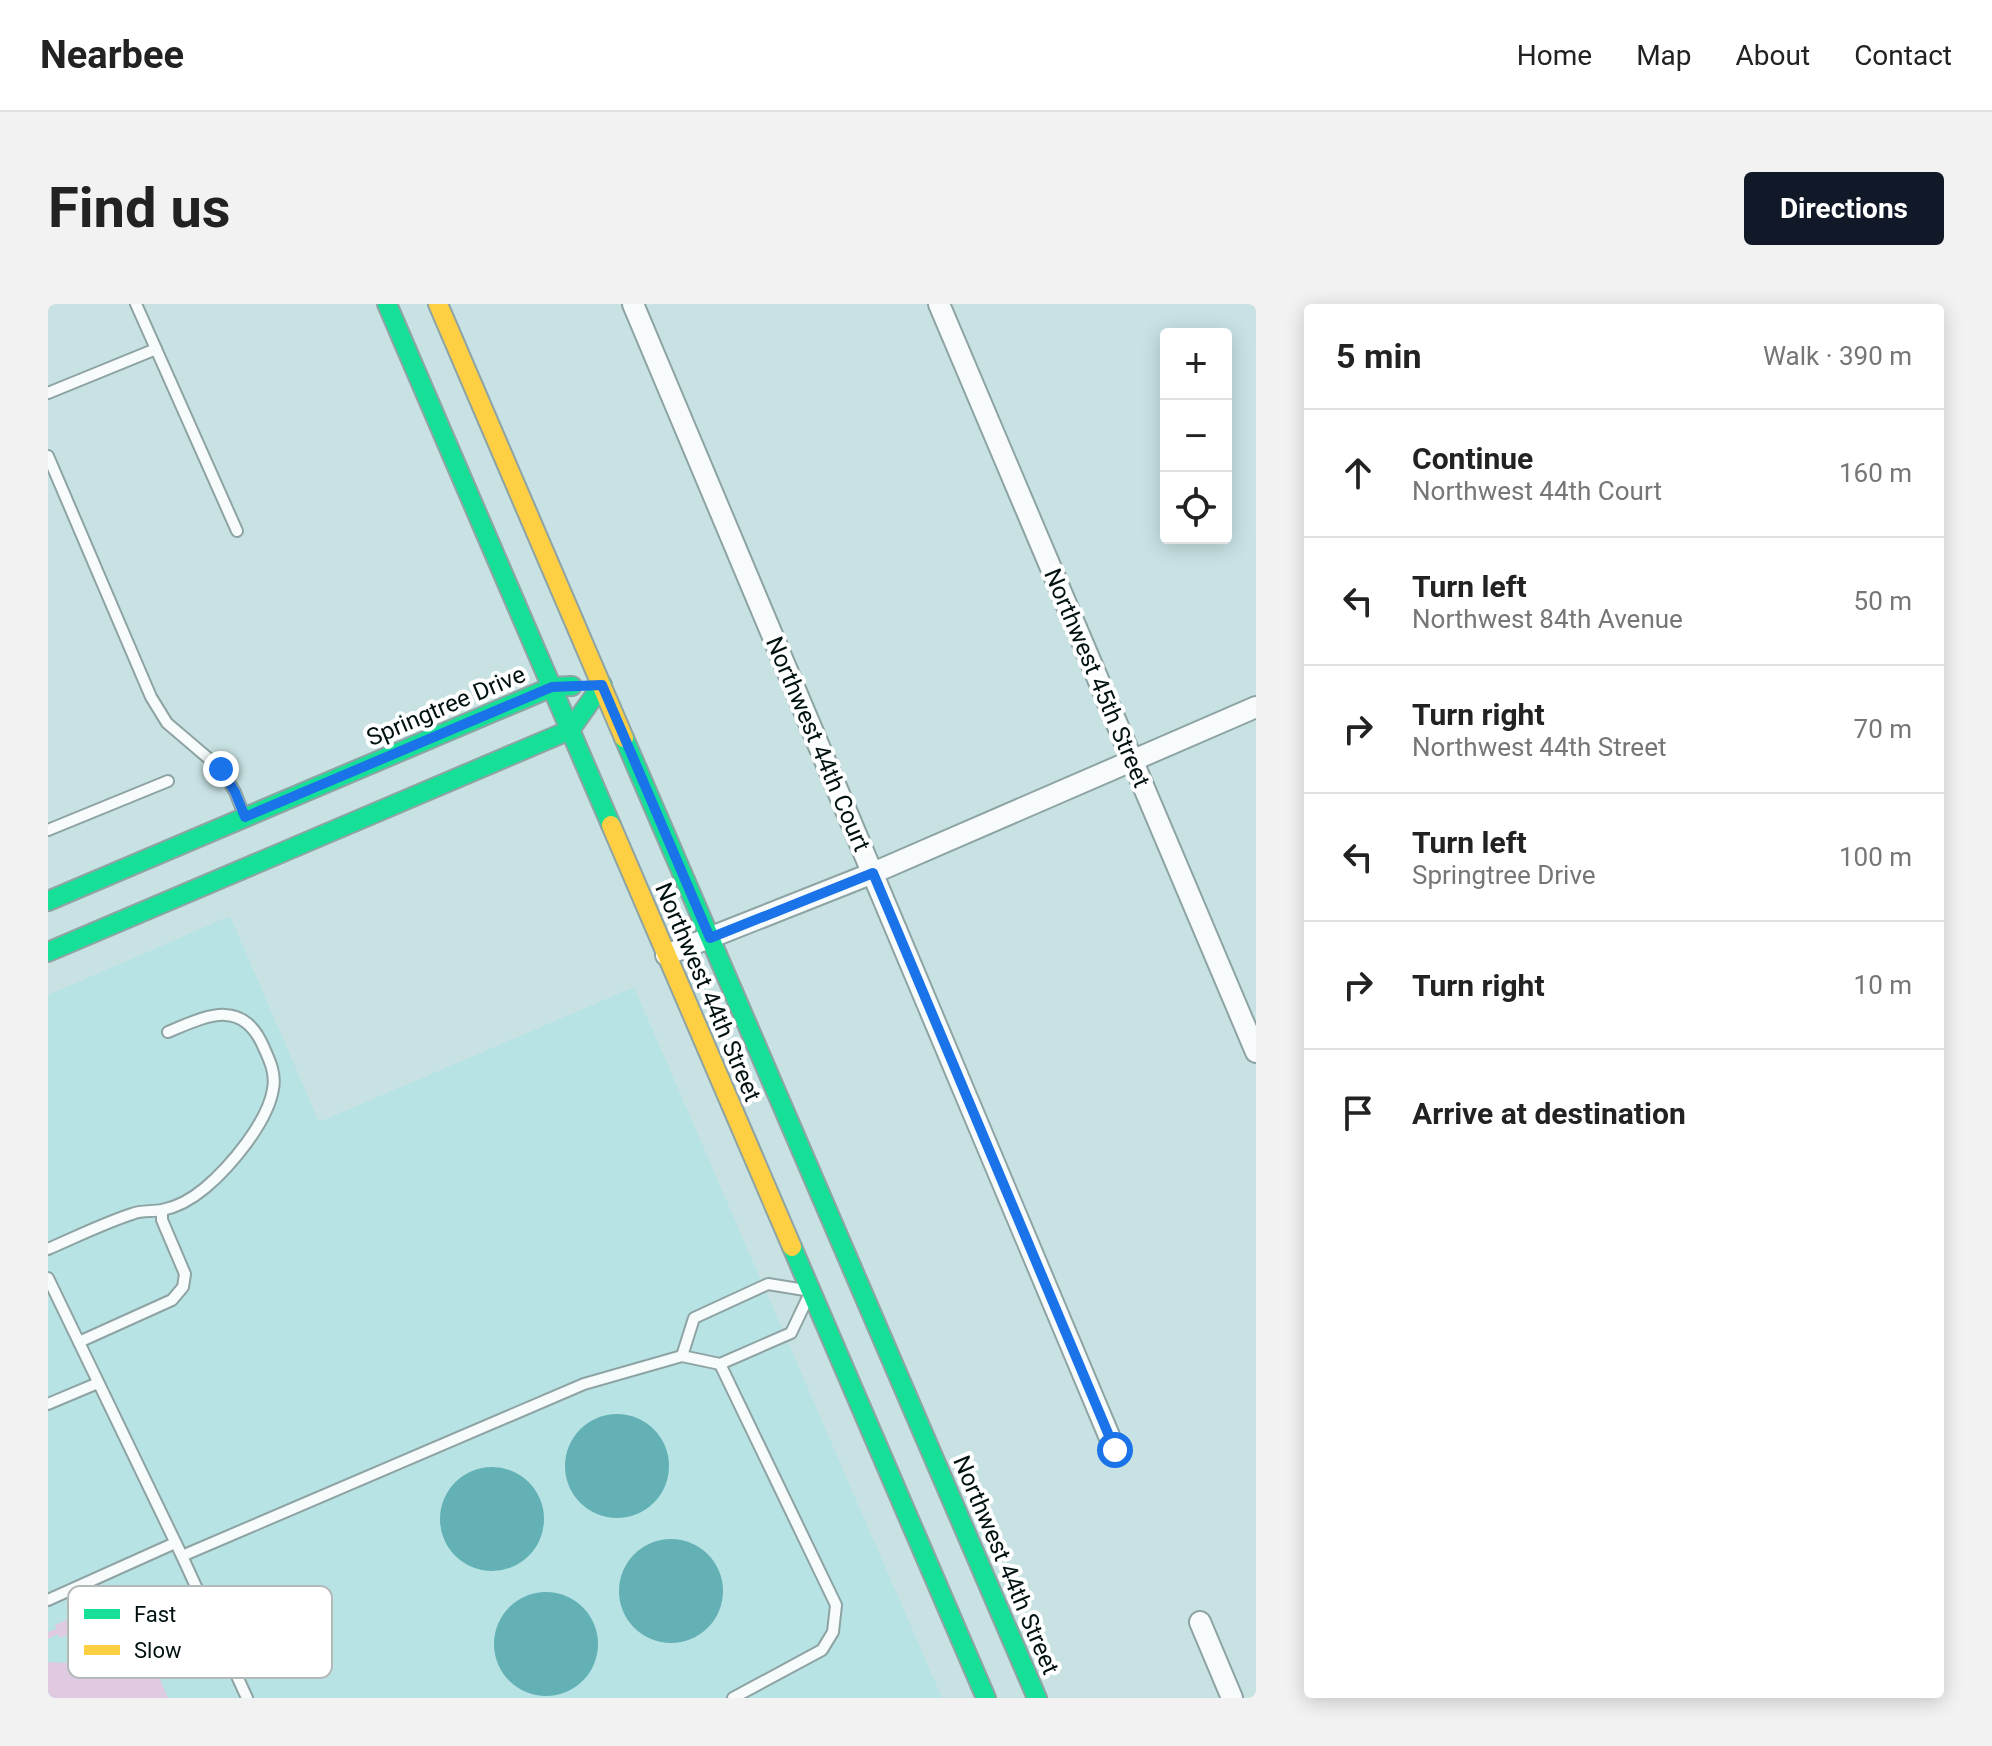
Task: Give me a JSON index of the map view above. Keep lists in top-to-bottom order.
{
  "streets": {
    "street": [
      "Northwest 45th Street",
      "Springtree Drive",
      "Northwest 44th Court",
      "Northwest 44th Street"
    ]
  },
  "crossings": [
    ["Springtree Drive", "Northwest 44th Street"]
  ],
  "legend": ["Fast", "Slow"],
  "page": {
    "header": "Nearbee",
    "nav": [
      "Home",
      "Map",
      "About",
      "Contact"
    ],
    "buttons": "Directions",
    "title": "Find us",
    "heading": ["5 min", "Walk · 390 m"],
    "map_buttons": ["+", "−"],
    "list": [
      ["Continue", "Northwest 44th Court", "160 m"],
      ["Turn left", "Northwest 84th Avenue", "50 m"],
      ["Turn right", "Northwest 44th Street", "70 m"],
      ["Turn left", "Springtree Drive", "100 m"],
      ["Turn right", "10 m"],
      "Arrive at destination"
    ]
  }
}
